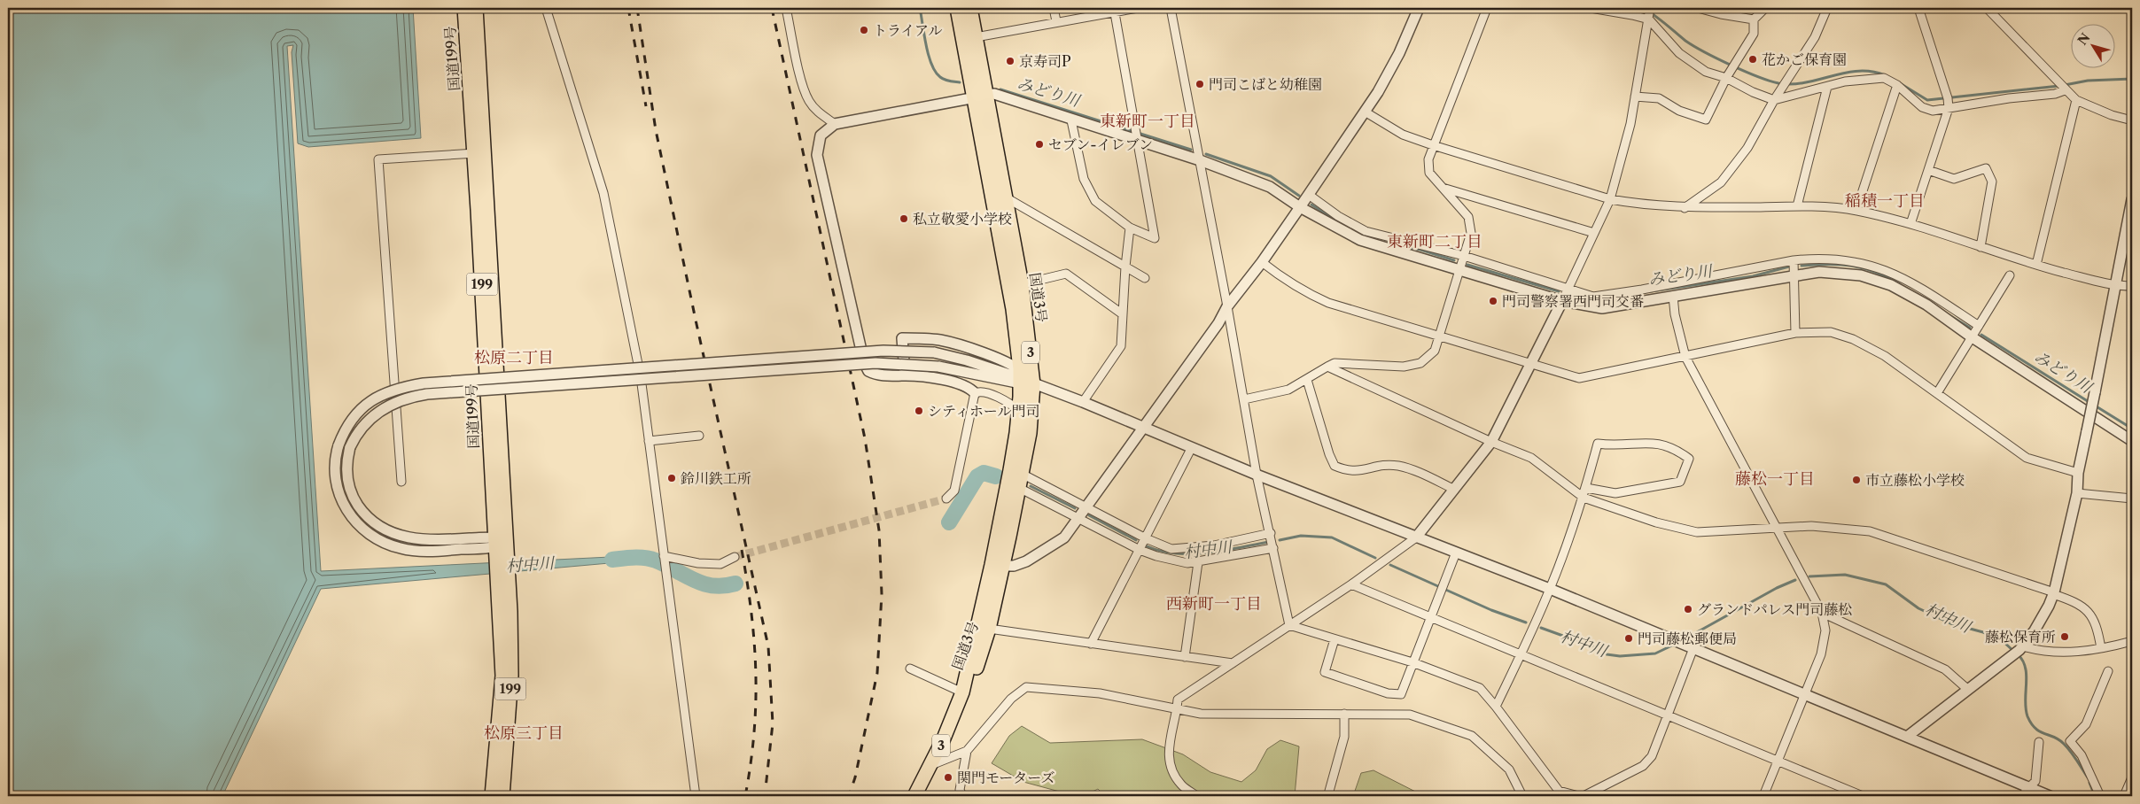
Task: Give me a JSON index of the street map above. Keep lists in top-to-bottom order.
{
  "streets": {
    "highway": [
      "国道199号",
      "199",
      "国道3号",
      "3"
    ]
  },
  "districts": [
    "東新町一丁目",
    "稲積一丁目",
    "東新町二丁目",
    "松原二丁目",
    "藤松一丁目",
    "西新町一丁目",
    "松原三丁目"
  ],
  "water": ["みどり川", "村中川"],
  "places": [
    "トライアル",
    "花かご保育園",
    "京寿司P",
    "門司こばと幼稚園",
    "セブン-イレブン",
    "私立敬愛小学校",
    "門司警察署西門司交番",
    "シティホール門司",
    "鈴川鉄工所",
    "市立藤松小学校",
    "グランドパレス門司藤松",
    "藤松保育所",
    "門司藤松郵便局",
    "関門モーターズ"
  ],
  "north": "top left"
}
